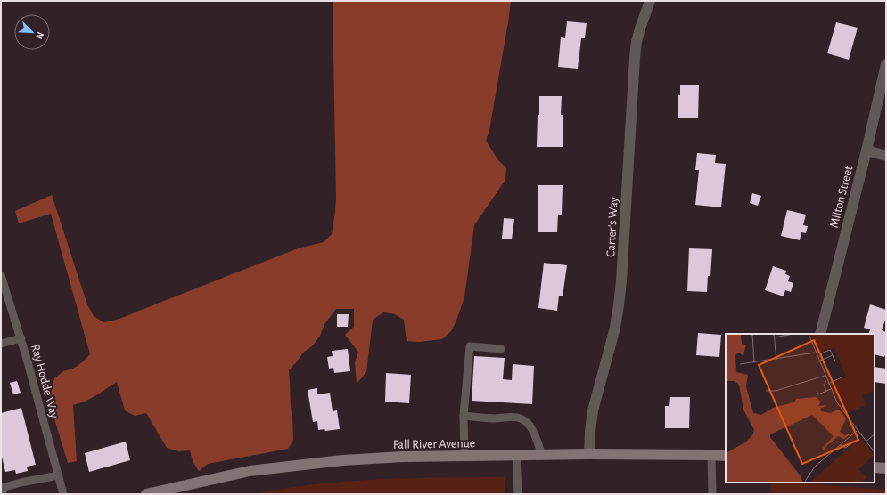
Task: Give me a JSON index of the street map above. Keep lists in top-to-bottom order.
{
  "streets": {
    "main road": ["Fall River Avenue"],
    "street": ["Milton Street", "Carter's Way"],
    "lane": ["Ray Hodde Way"]
  },
  "crossings": [
    ["Carter's Way", "Fall River Avenue"]
  ],
  "north": "bottom right"
}
